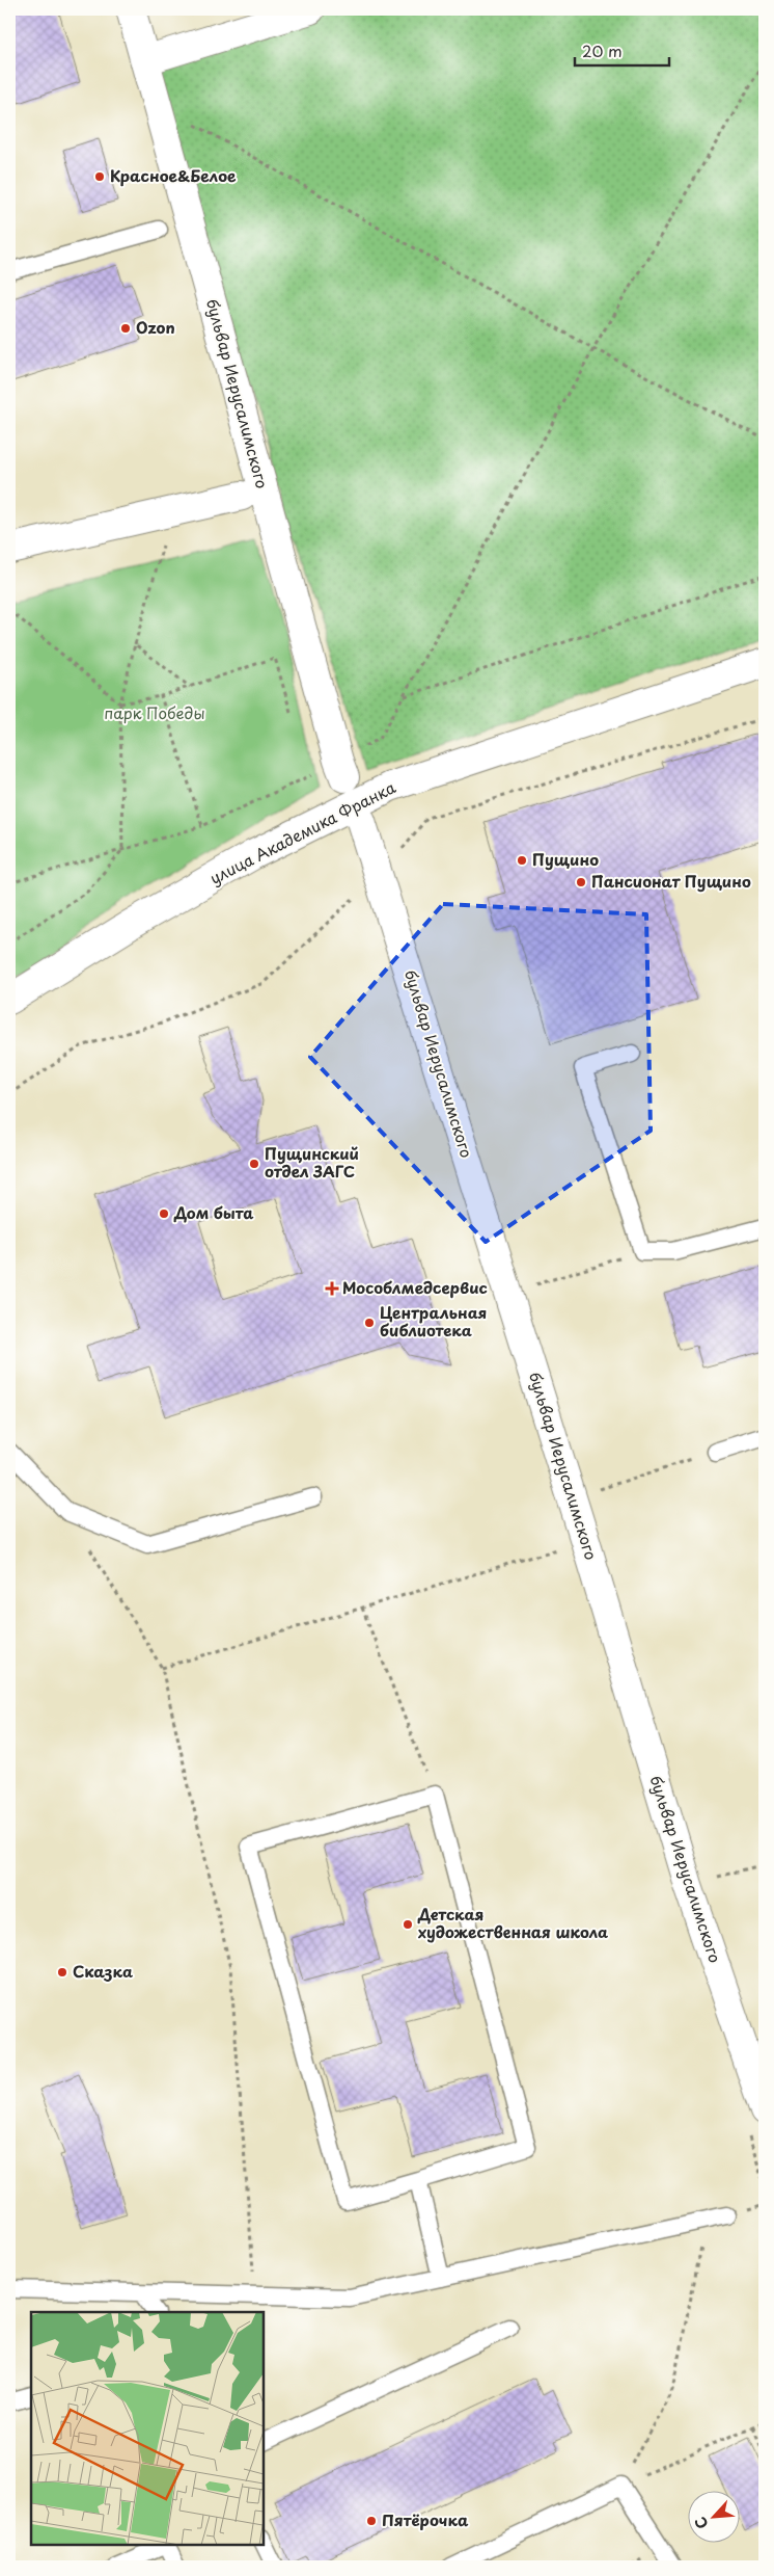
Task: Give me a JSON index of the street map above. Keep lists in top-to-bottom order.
{
  "streets": {
    "street": ["бульвар Иерусалимского", "улица Академика Франка"]
  },
  "parks": ["парк Победы"],
  "places": {
    "other": [
      "Красное&Белое",
      "Ozon",
      "Пущино",
      "Пансионат Пущино",
      "Пущинский отдел ЗАГС",
      "Дом быта",
      "Центральная библиотека",
      "Детская художественная школа",
      "Сказка",
      "Пятёрочка"
    ],
    "health": ["Мособлмедсервис"]
  },
  "scale_bar": "20 m",
  "north": "bottom left"
}
